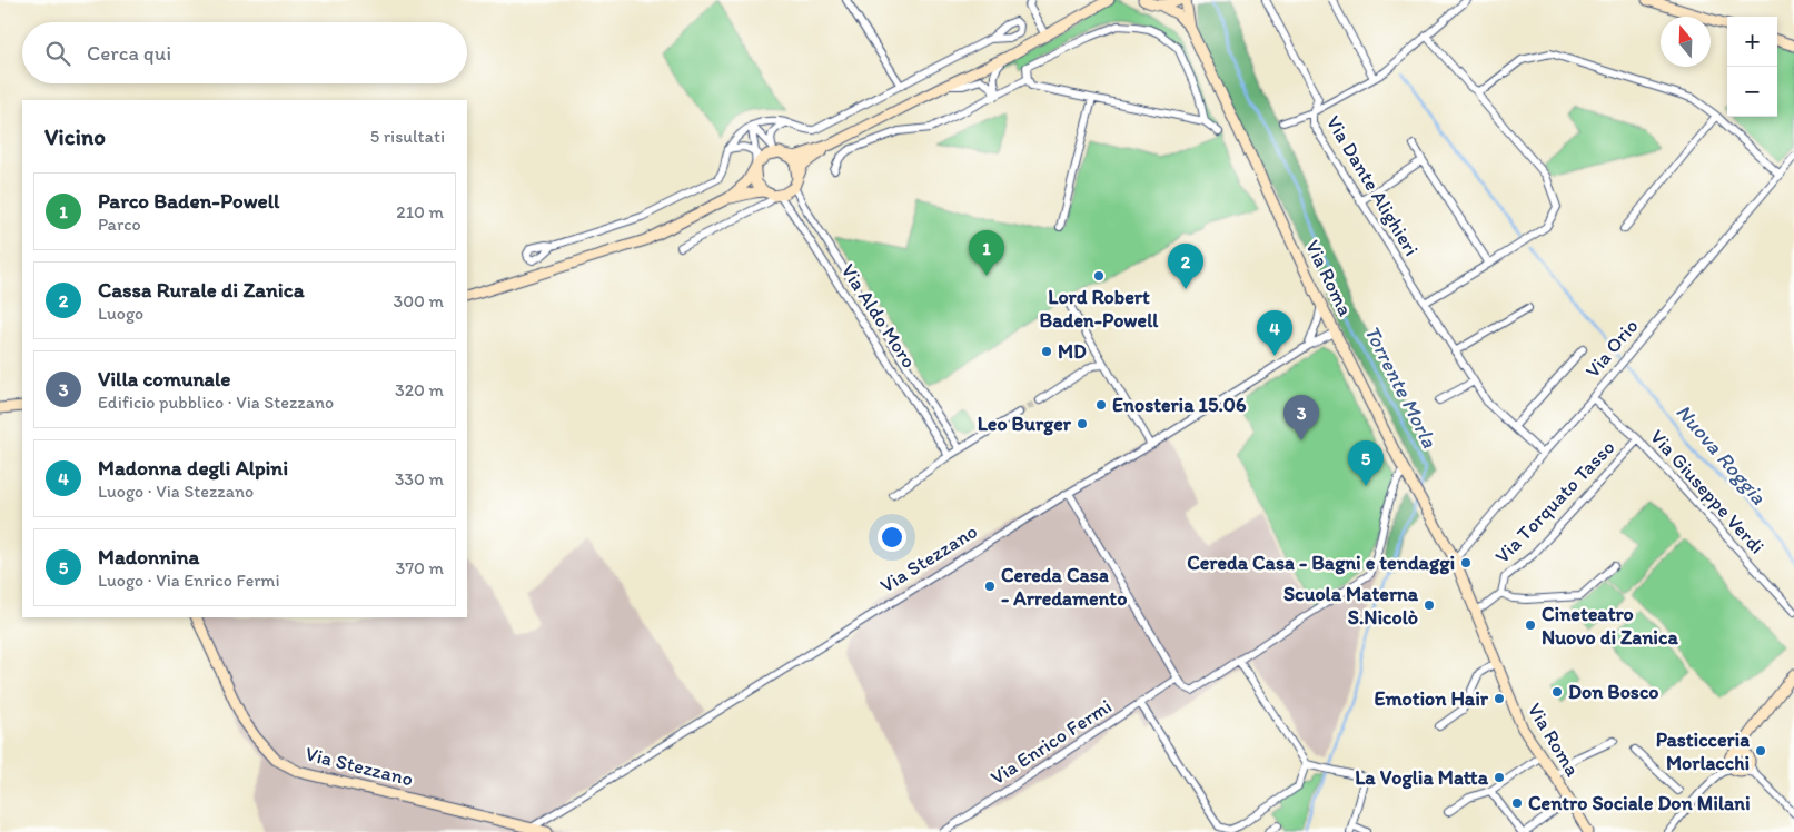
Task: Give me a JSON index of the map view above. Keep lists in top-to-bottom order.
{
  "streets": {
    "street": [
      "Via Dante Alighieri",
      "Via Roma",
      "Via Aldo Moro",
      "Via Orio",
      "Via Giuseppe Verdi",
      "Via Torquato Tasso",
      "Via Stezzano",
      "Via Enrico Fermi"
    ]
  },
  "crossings": [
    ["Via Dante Alighieri", "Via Orio"],
    ["Via Roma", "Via Orio"],
    ["Via Roma", "Via Torquato Tasso"],
    ["Via Roma", "Via Stezzano"],
    ["Via Orio", "Via Giuseppe Verdi"],
    ["Via Giuseppe Verdi", "Via Torquato Tasso"]
  ],
  "water": ["Torrente Morla", "Nuova Roggia"],
  "places": [
    "Lord Robert Baden-Powell",
    "MD",
    "Enosteria 15.06",
    "Leo Burger",
    "Cereda Casa - Bagni e tendaggi",
    "Cereda Casa - Arredamento",
    "Scuola Materna S.Nicolò",
    "Cineteatro Nuovo di Zanica",
    "Don Bosco",
    "Emotion Hair",
    "Pasticceria Morlacchi",
    "La Voglia Matta",
    "Centro Sociale Don Milani"
  ],
  "north": "top",
  "page": {
    "map_buttons": ["+", "−"],
    "search": "Cerca qui",
    "heading": ["Vicino", "5 risultati"],
    "list": [
      {
        "mark": "1",
        "name": "Parco Baden-Powell",
        "note": "Parco",
        "value": "210 m"
      },
      {
        "mark": "2",
        "name": "Cassa Rurale di Zanica",
        "note": "Luogo",
        "value": "300 m"
      },
      {
        "mark": "3",
        "name": "Villa comunale",
        "note": "Edificio pubblico · Via Stezzano",
        "value": "320 m"
      },
      {
        "mark": "4",
        "name": "Madonna degli Alpini",
        "note": "Luogo · Via Stezzano",
        "value": "330 m"
      },
      {
        "mark": "5",
        "name": "Madonnina",
        "note": "Luogo · Via Enrico Fermi",
        "value": "370 m"
      }
    ],
    "pins": [
      "1",
      "2",
      "4",
      "3",
      "5"
    ]
  }
}
